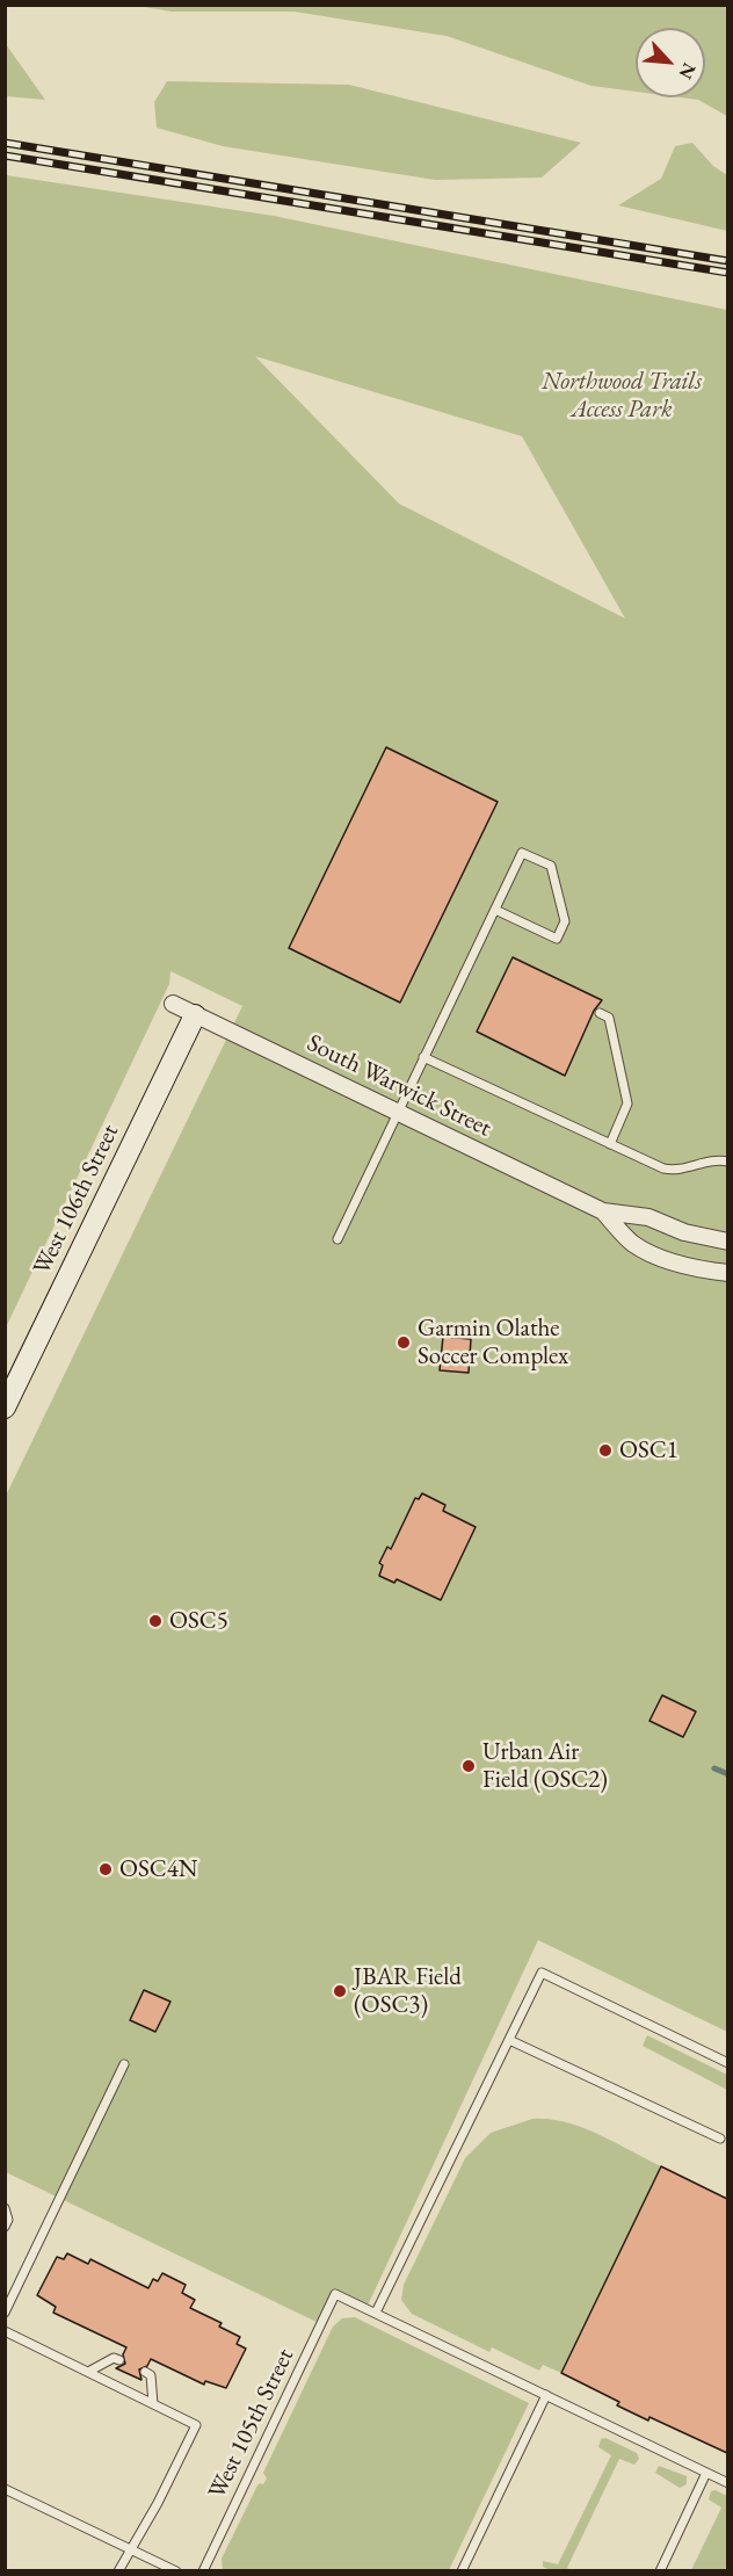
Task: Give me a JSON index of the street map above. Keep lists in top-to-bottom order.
{
  "streets": {
    "street": ["South Warwick Street", "West 106th Street"],
    "lane": ["West 105th Street"]
  },
  "crossings": [
    ["South Warwick Street", "West 106th Street"]
  ],
  "parks": ["Northwood Trails Access Park"],
  "places": [
    "Garmin Olathe Soccer Complex",
    "OSC1",
    "OSC5",
    "Urban Air Field (OSC2)",
    "OSC4N",
    "JBAR Field (OSC3)"
  ],
  "north": "bottom right"
}
